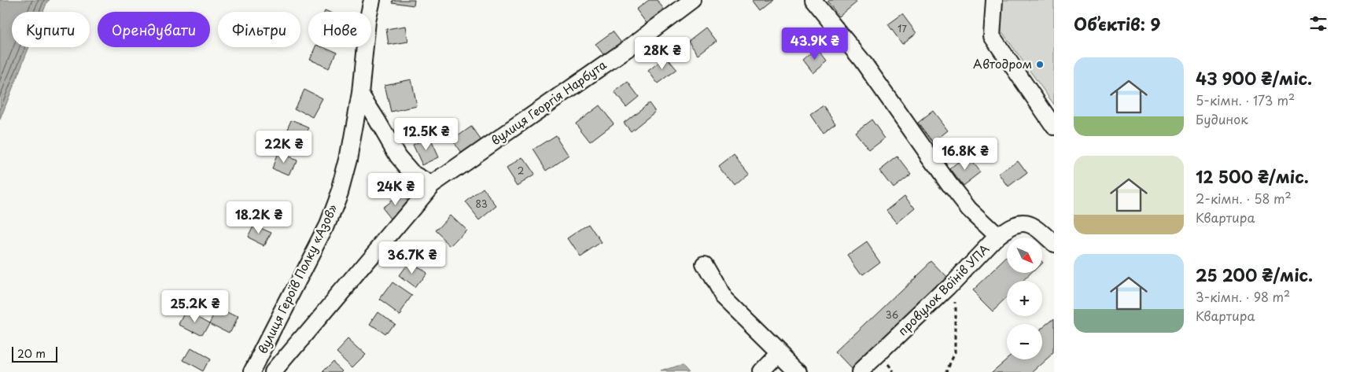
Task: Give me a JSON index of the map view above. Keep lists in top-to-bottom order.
{
  "streets": {
    "street": ["вулиця Георгія Нарбута", "вулиця Героїв Полку «Азов»", "провулок Воїнів УПА"]
  },
  "places": ["Автодром"],
  "house_numbers": [
    "17",
    "2",
    "83",
    "36"
  ],
  "scale_bar": "20 m",
  "north": "bottom right",
  "page": {
    "heading": "Об’єктів: 9",
    "chip": [
      "Купити",
      "Орендувати",
      "Фільтри",
      "Нове"
    ],
    "price": [
      "43.9K ₴",
      "28K ₴",
      "12.5K ₴",
      "22K ₴",
      "16.8K ₴",
      "24K ₴",
      "18.2K ₴",
      "36.7K ₴",
      "25.2K ₴"
    ],
    "list": [
      {
        "name": "43 900 ₴/міс.",
        "note": "5-кімн. · 173 m² · Будинок"
      },
      {
        "name": "12 500 ₴/міс.",
        "note": "2-кімн. · 58 m² · Квартира"
      },
      {
        "name": "25 200 ₴/міс.",
        "note": "3-кімн. · 98 m² · Квартира"
      }
    ],
    "map_buttons": ["+", "−"],
    "scale": "20 m"
  }
}
